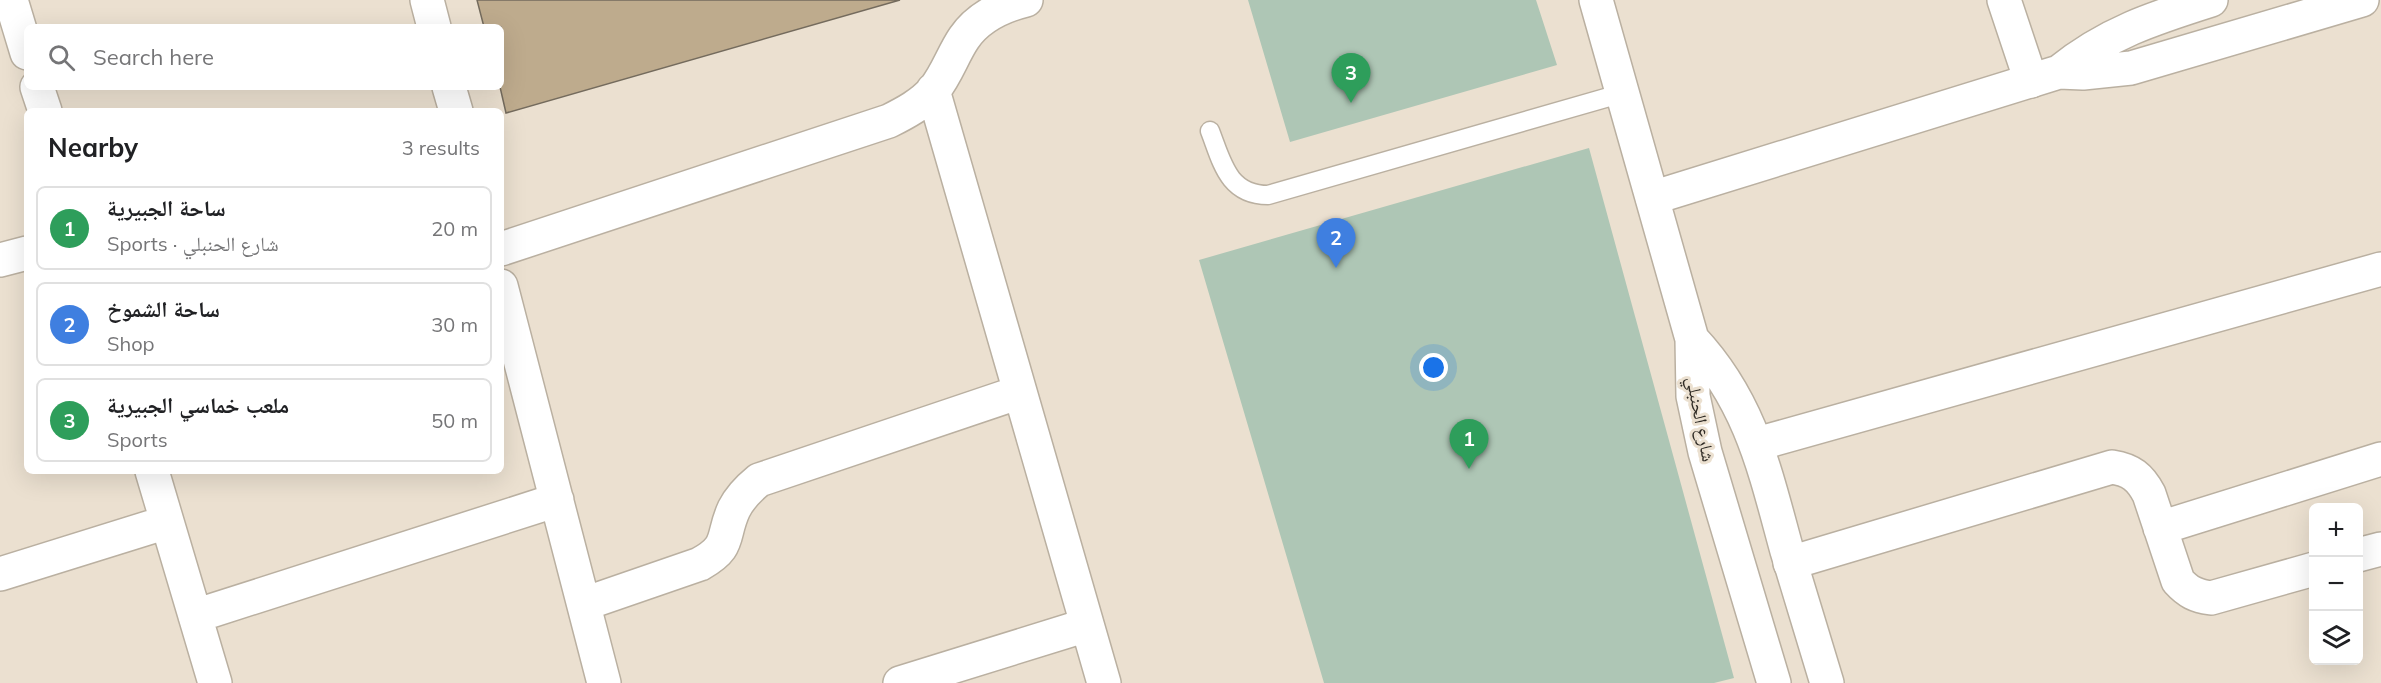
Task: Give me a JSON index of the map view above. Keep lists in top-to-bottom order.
{
  "streets": {
    "street": ["شارع الحنبلي"]
  },
  "page": {
    "search": "Search here",
    "pins": ["3", "2", "1"],
    "heading": ["Nearby", "3 results"],
    "list": [
      {
        "mark": "1",
        "name": "ساحة الجبيرية",
        "note": "Sports · شارع الحنبلي",
        "value": "20 m"
      },
      {
        "mark": "2",
        "name": "ساحة الشموخ",
        "note": "Shop",
        "value": "30 m"
      },
      {
        "mark": "3",
        "name": "ملعب خماسي الجبيرية",
        "note": "Sports",
        "value": "50 m"
      }
    ],
    "map_buttons": ["+", "−"]
  }
}
